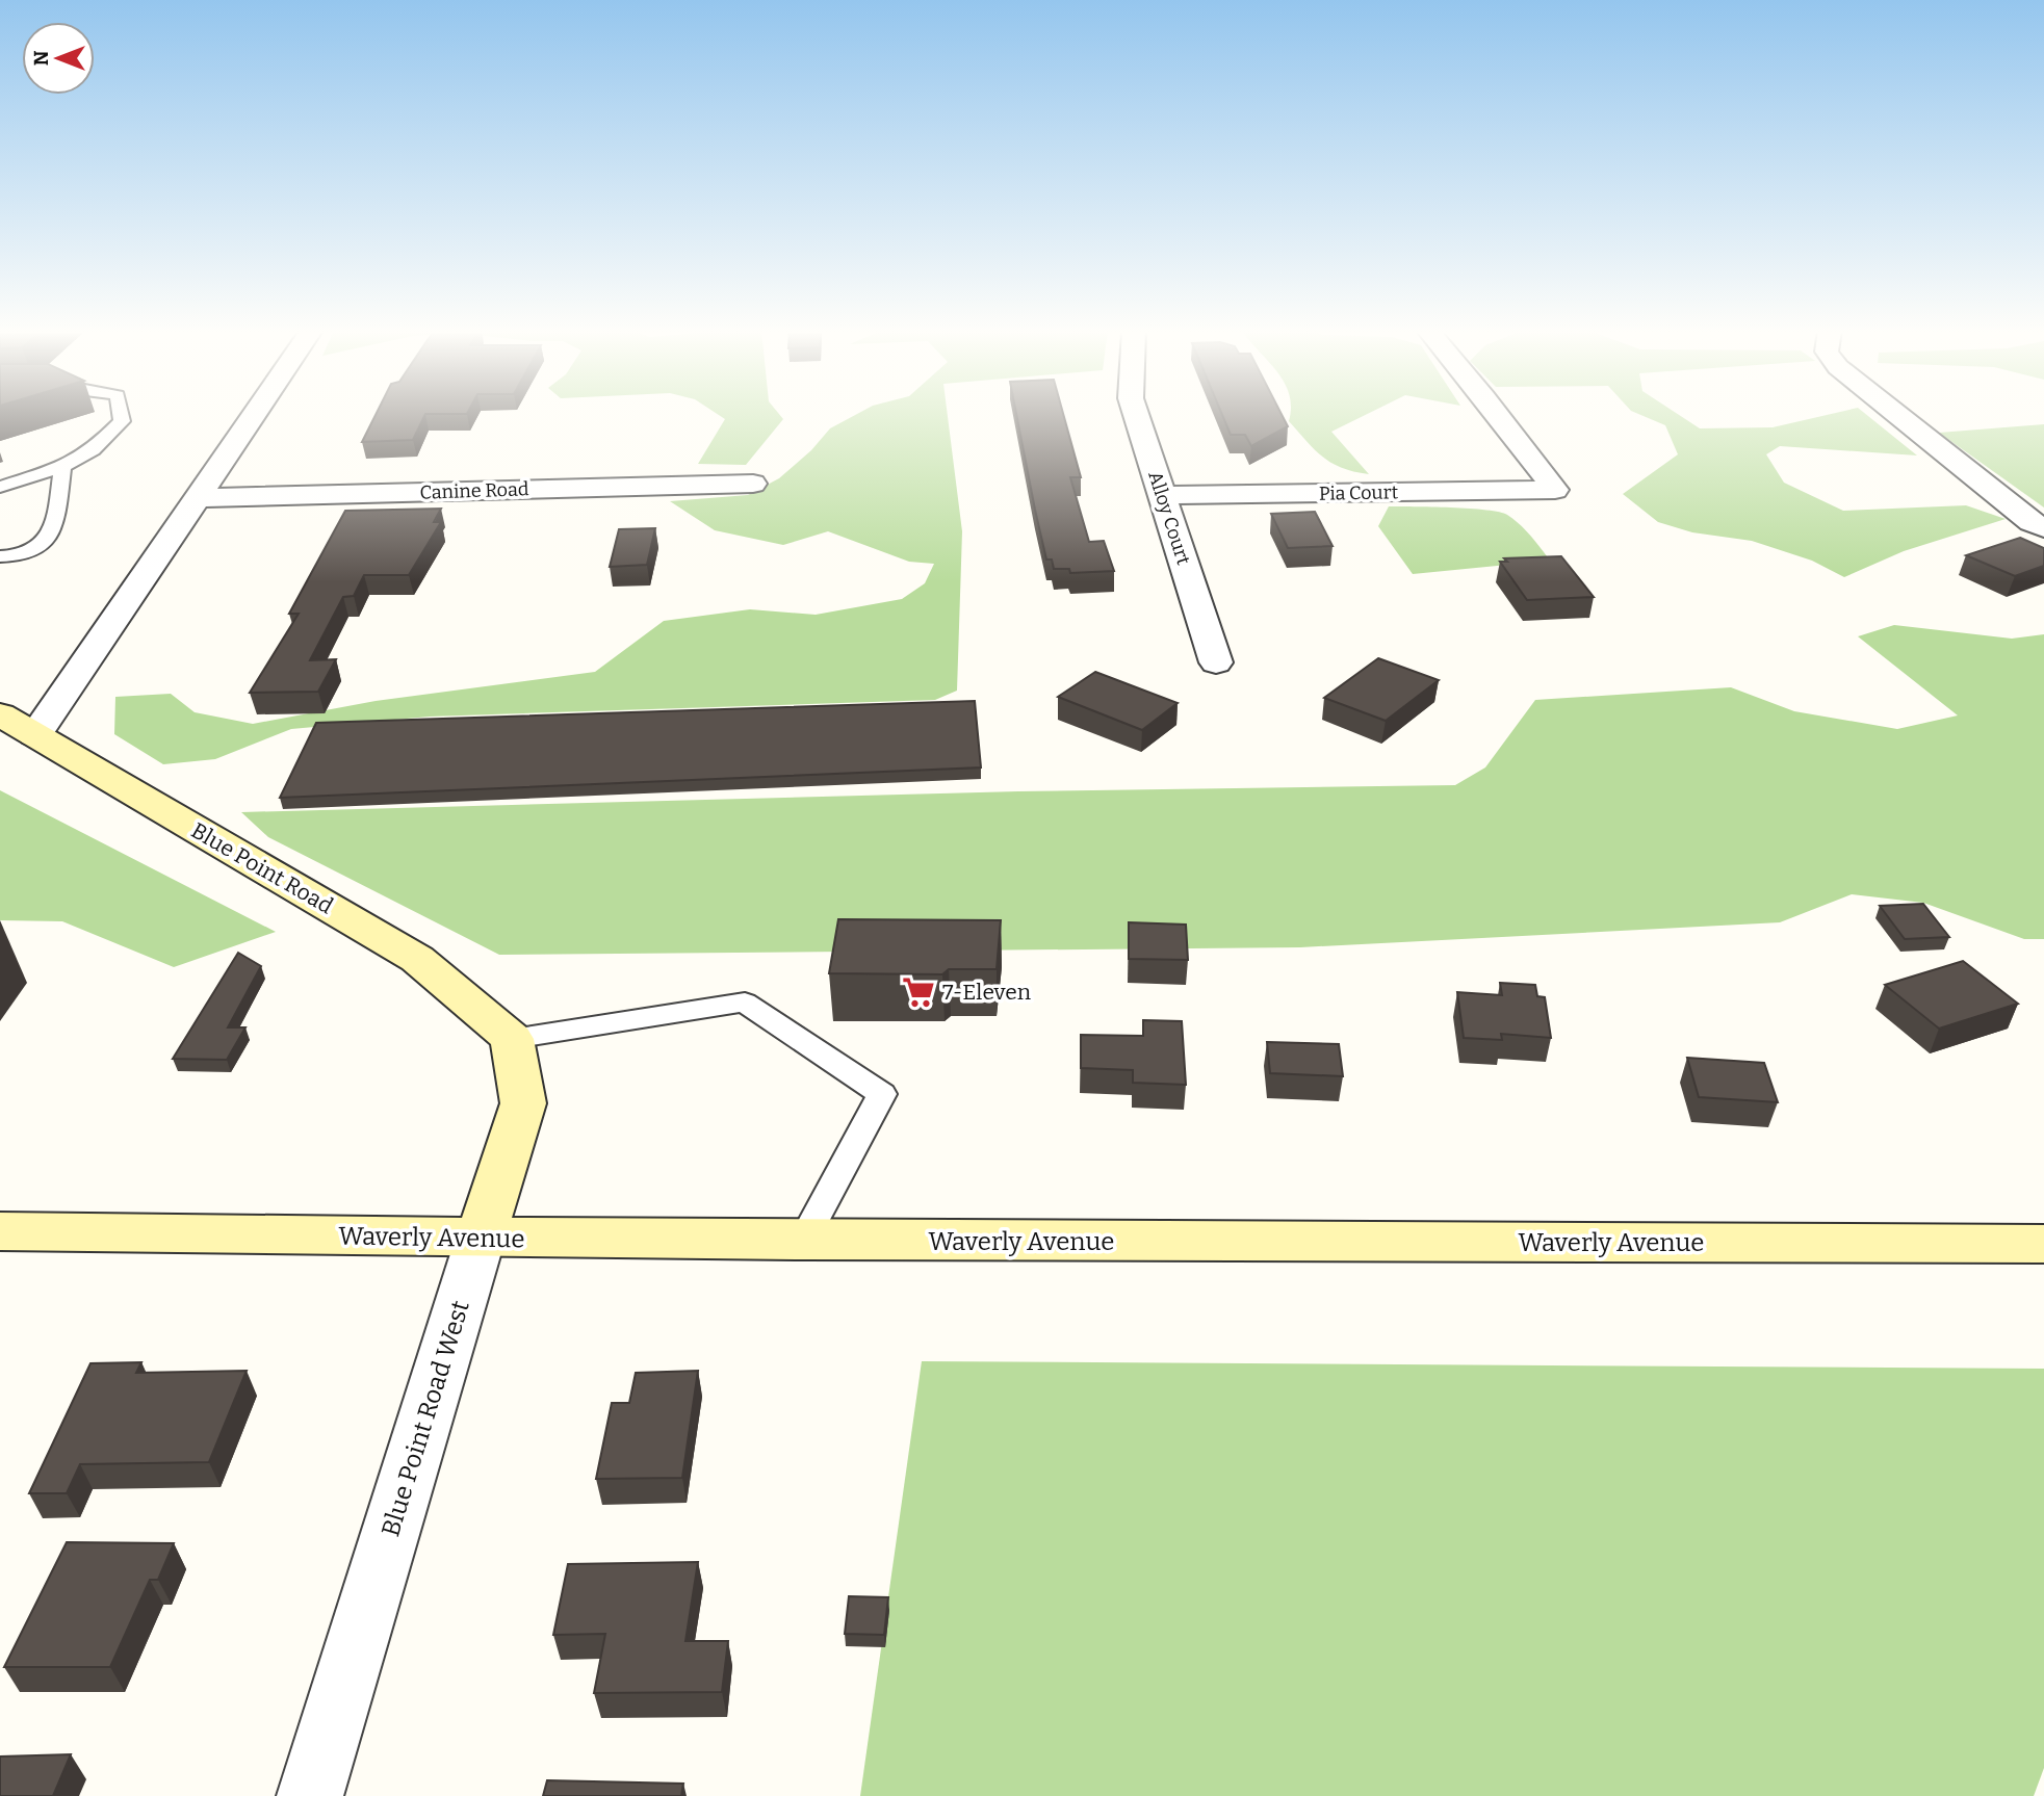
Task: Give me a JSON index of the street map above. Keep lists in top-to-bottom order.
{
  "streets": {
    "street": [
      "Canine Road",
      "Pia Court",
      "Alloy Court",
      "Blue Point Road",
      "Waverly Avenue",
      "Blue Point Road West"
    ]
  },
  "crossings": [
    ["Pia Court", "Alloy Court"],
    ["Blue Point Road", "Blue Point Road West"],
    ["Waverly Avenue", "Blue Point Road West"]
  ],
  "places": {
    "supermarket": ["7-Eleven"]
  },
  "north": "left"
}
